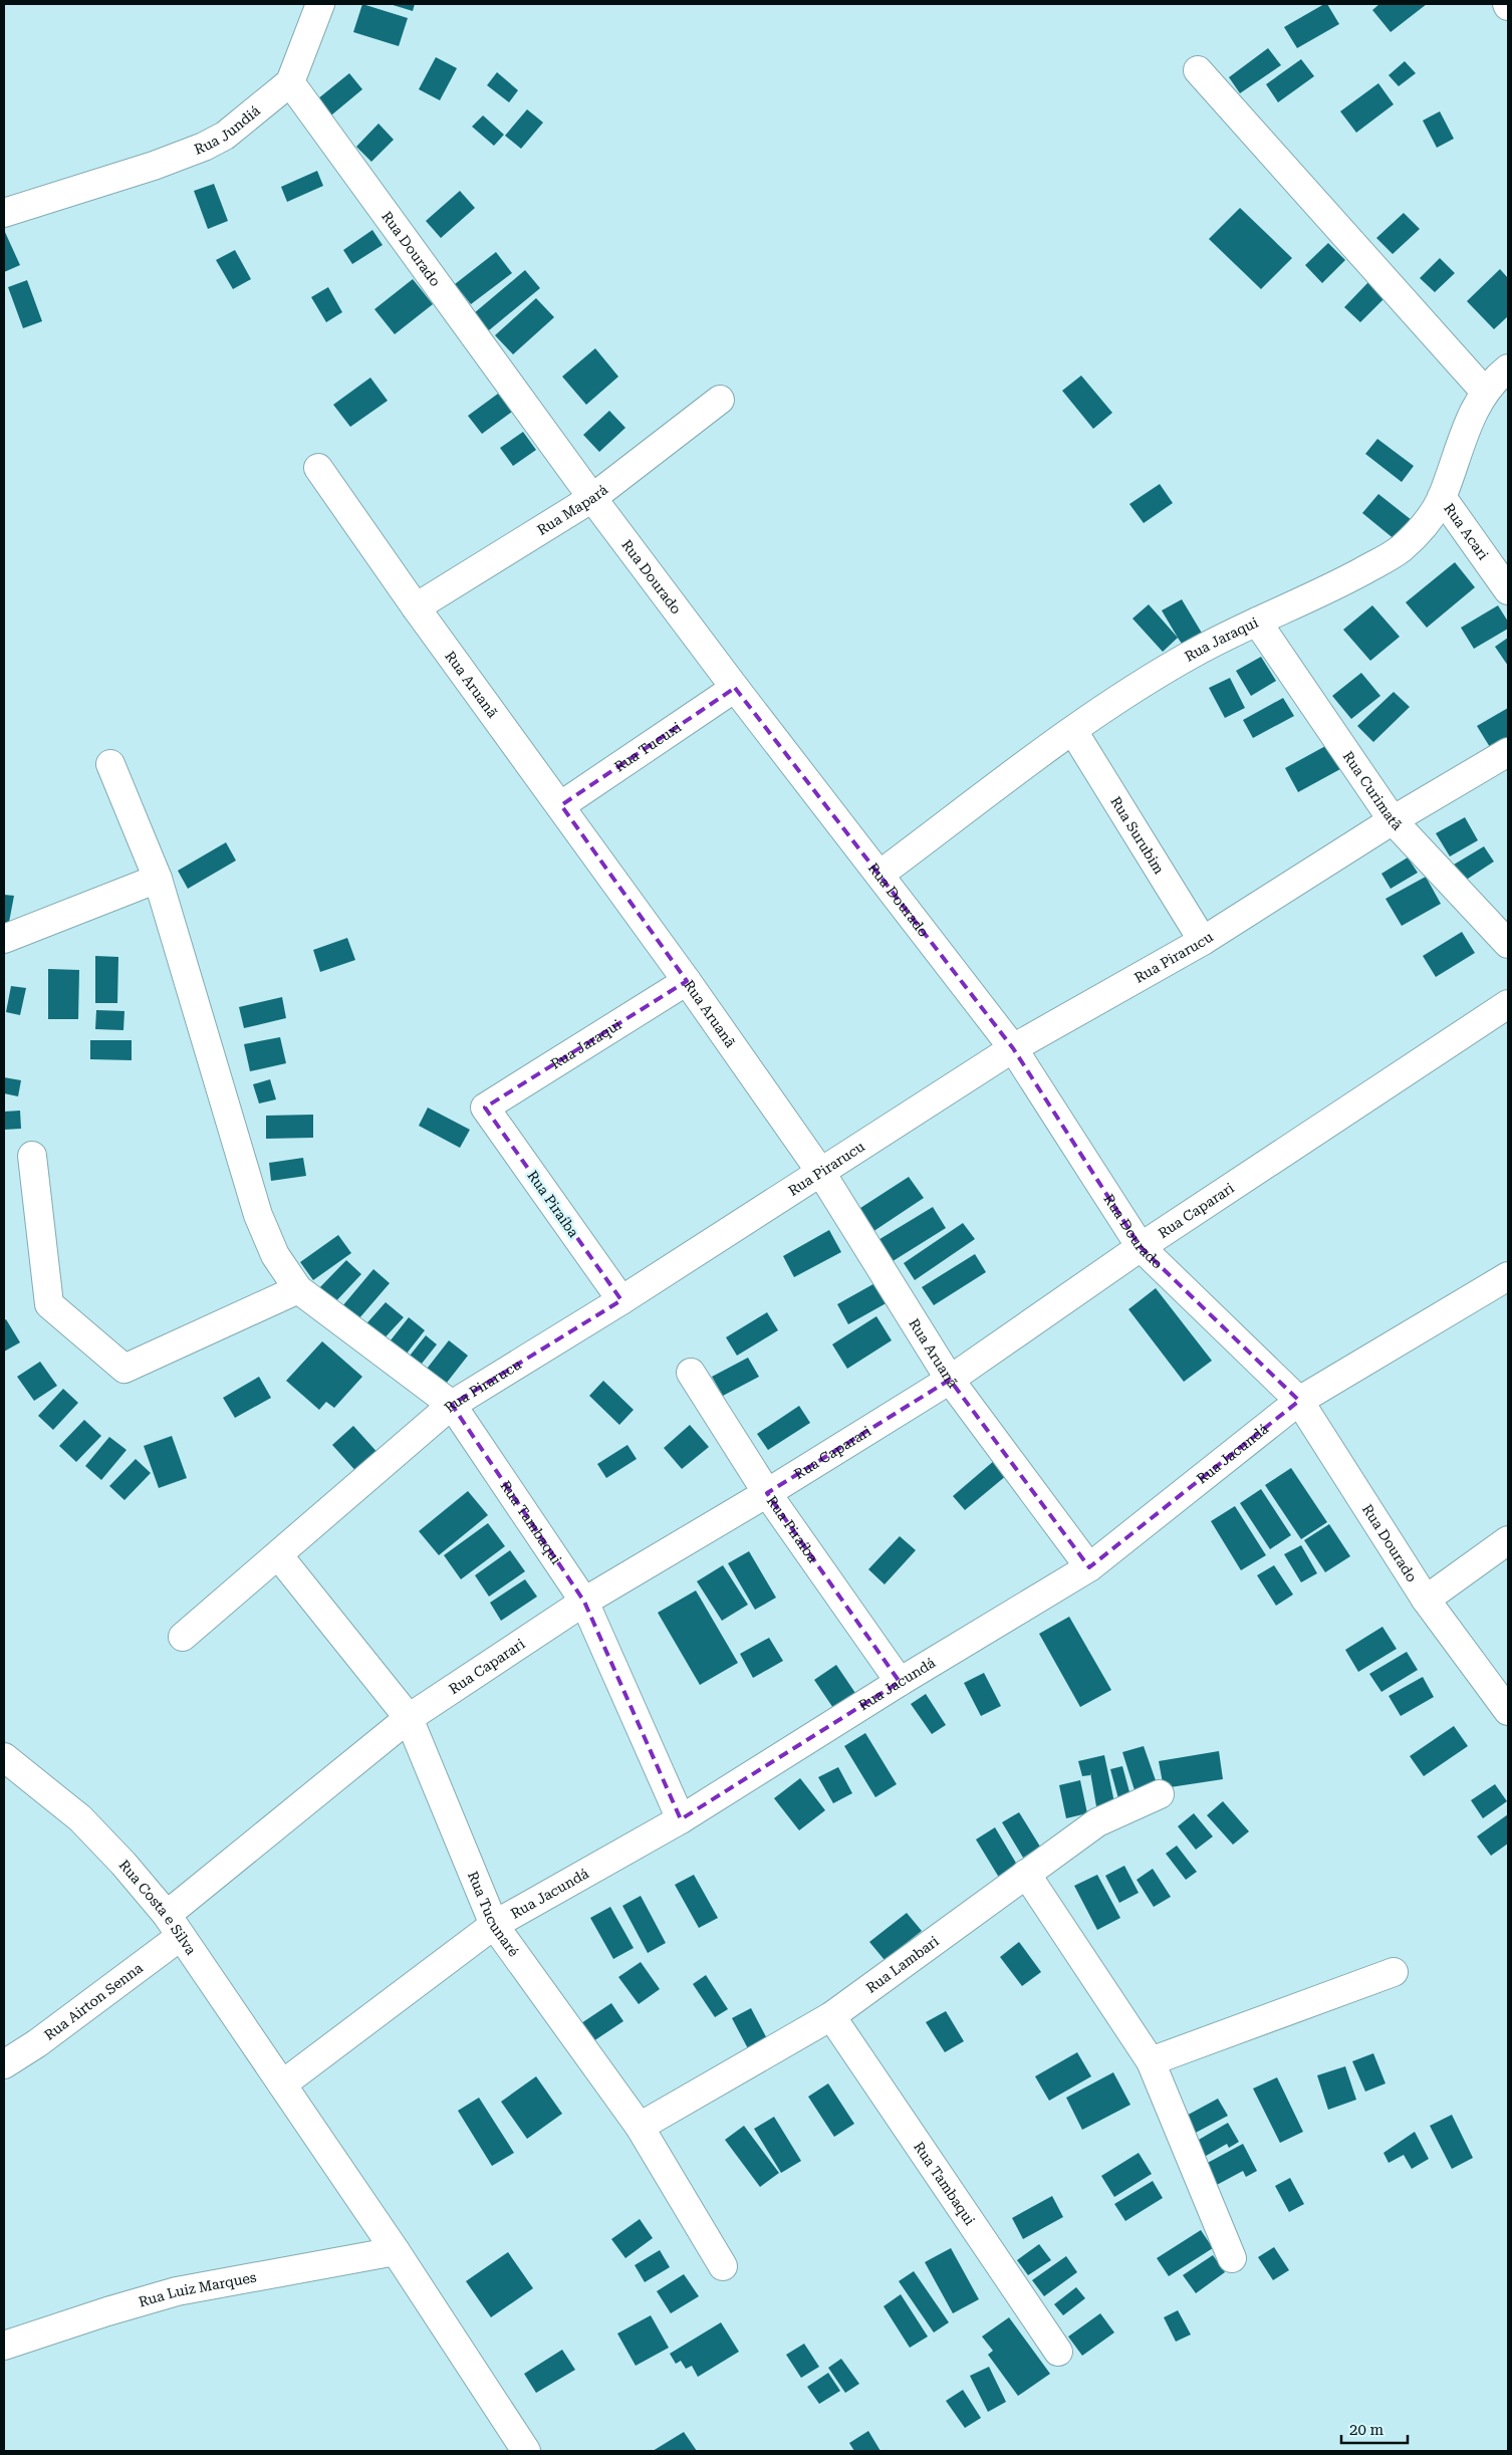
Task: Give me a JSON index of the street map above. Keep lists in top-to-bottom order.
{
  "streets": {
    "street": [
      "Rua Jundiá",
      "Rua Dourado",
      "Rua Mapará",
      "Rua Acari",
      "Rua Jaraqui",
      "Rua Aruanã",
      "Rua Tucuxi",
      "Rua Curimatã",
      "Rua Surubim",
      "Rua Pirarucu",
      "Rua Piraíba",
      "Rua Caparari",
      "Rua Jacundá",
      "Rua Tambaqui",
      "Rua Costa e Silva",
      "Rua Tucunaré",
      "Rua Lambari",
      "Rua Airton Senna",
      "Rua Luiz Marques"
    ]
  },
  "crossings": [
    ["Rua Jundiá", "Rua Dourado"],
    ["Rua Dourado", "Rua Mapará"],
    ["Rua Dourado", "Rua Jaraqui"],
    ["Rua Dourado", "Rua Tucuxi"],
    ["Rua Dourado", "Rua Pirarucu"],
    ["Rua Dourado", "Rua Caparari"],
    ["Rua Dourado", "Rua Jacundá"],
    ["Rua Mapará", "Rua Aruanã"],
    ["Rua Acari", "Rua Jaraqui"],
    ["Rua Jaraqui", "Rua Aruanã"],
    ["Rua Jaraqui", "Rua Curimatã"],
    ["Rua Jaraqui", "Rua Surubim"],
    ["Rua Jaraqui", "Rua Piraíba"],
    ["Rua Aruanã", "Rua Tucuxi"],
    ["Rua Aruanã", "Rua Pirarucu"],
    ["Rua Aruanã", "Rua Caparari"],
    ["Rua Aruanã", "Rua Jacundá"],
    ["Rua Curimatã", "Rua Pirarucu"],
    ["Rua Surubim", "Rua Pirarucu"],
    ["Rua Pirarucu", "Rua Piraíba"],
    ["Rua Pirarucu", "Rua Tambaqui"],
    ["Rua Pirarucu", "Rua Tucunaré"],
    ["Rua Piraíba", "Rua Caparari"],
    ["Rua Piraíba", "Rua Jacundá"],
    ["Rua Caparari", "Rua Tambaqui"],
    ["Rua Caparari", "Rua Costa e Silva"],
    ["Rua Caparari", "Rua Tucunaré"],
    ["Rua Caparari", "Rua Airton Senna"],
    ["Rua Jacundá", "Rua Tambaqui"],
    ["Rua Jacundá", "Rua Costa e Silva"],
    ["Rua Jacundá", "Rua Tucunaré"],
    ["Rua Tambaqui", "Rua Lambari"],
    ["Rua Costa e Silva", "Rua Airton Senna"],
    ["Rua Costa e Silva", "Rua Luiz Marques"],
    ["Rua Tucunaré", "Rua Lambari"]
  ],
  "scale_bar": "20 m"
}
